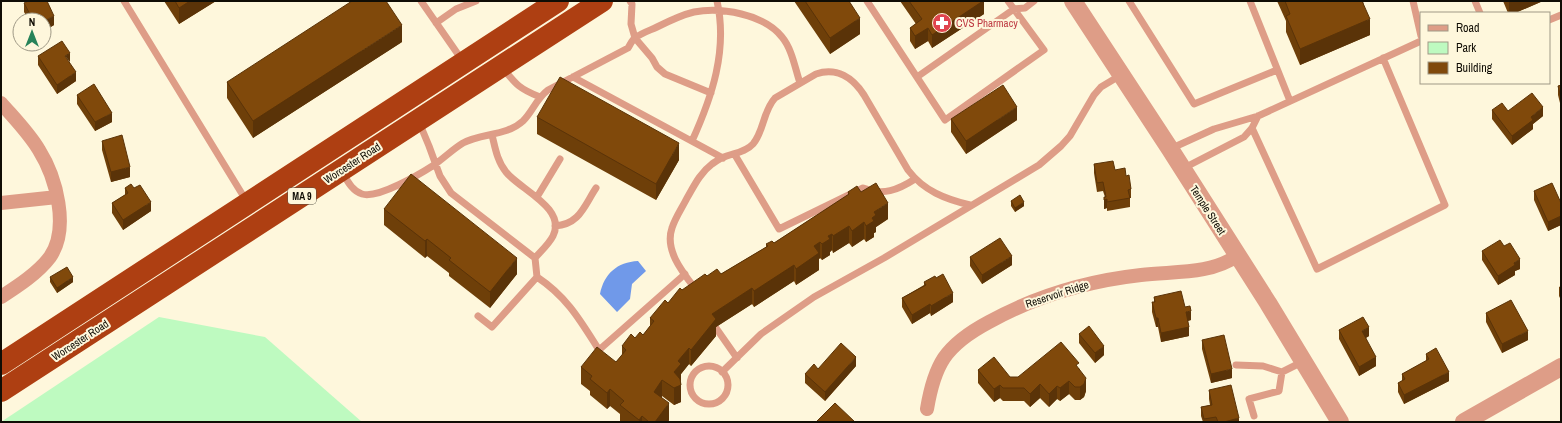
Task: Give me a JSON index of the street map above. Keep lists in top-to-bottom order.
{
  "streets": {
    "highway": ["Worcester Road", "MA 9"],
    "street": ["Temple Street", "Reservoir Ridge"]
  },
  "crossings": [
    ["Temple Street", "Reservoir Ridge"]
  ],
  "places": {
    "pharmacy": ["CVS Pharmacy"]
  },
  "legend": ["Road", "Park", "Building"],
  "north": "top"
}
